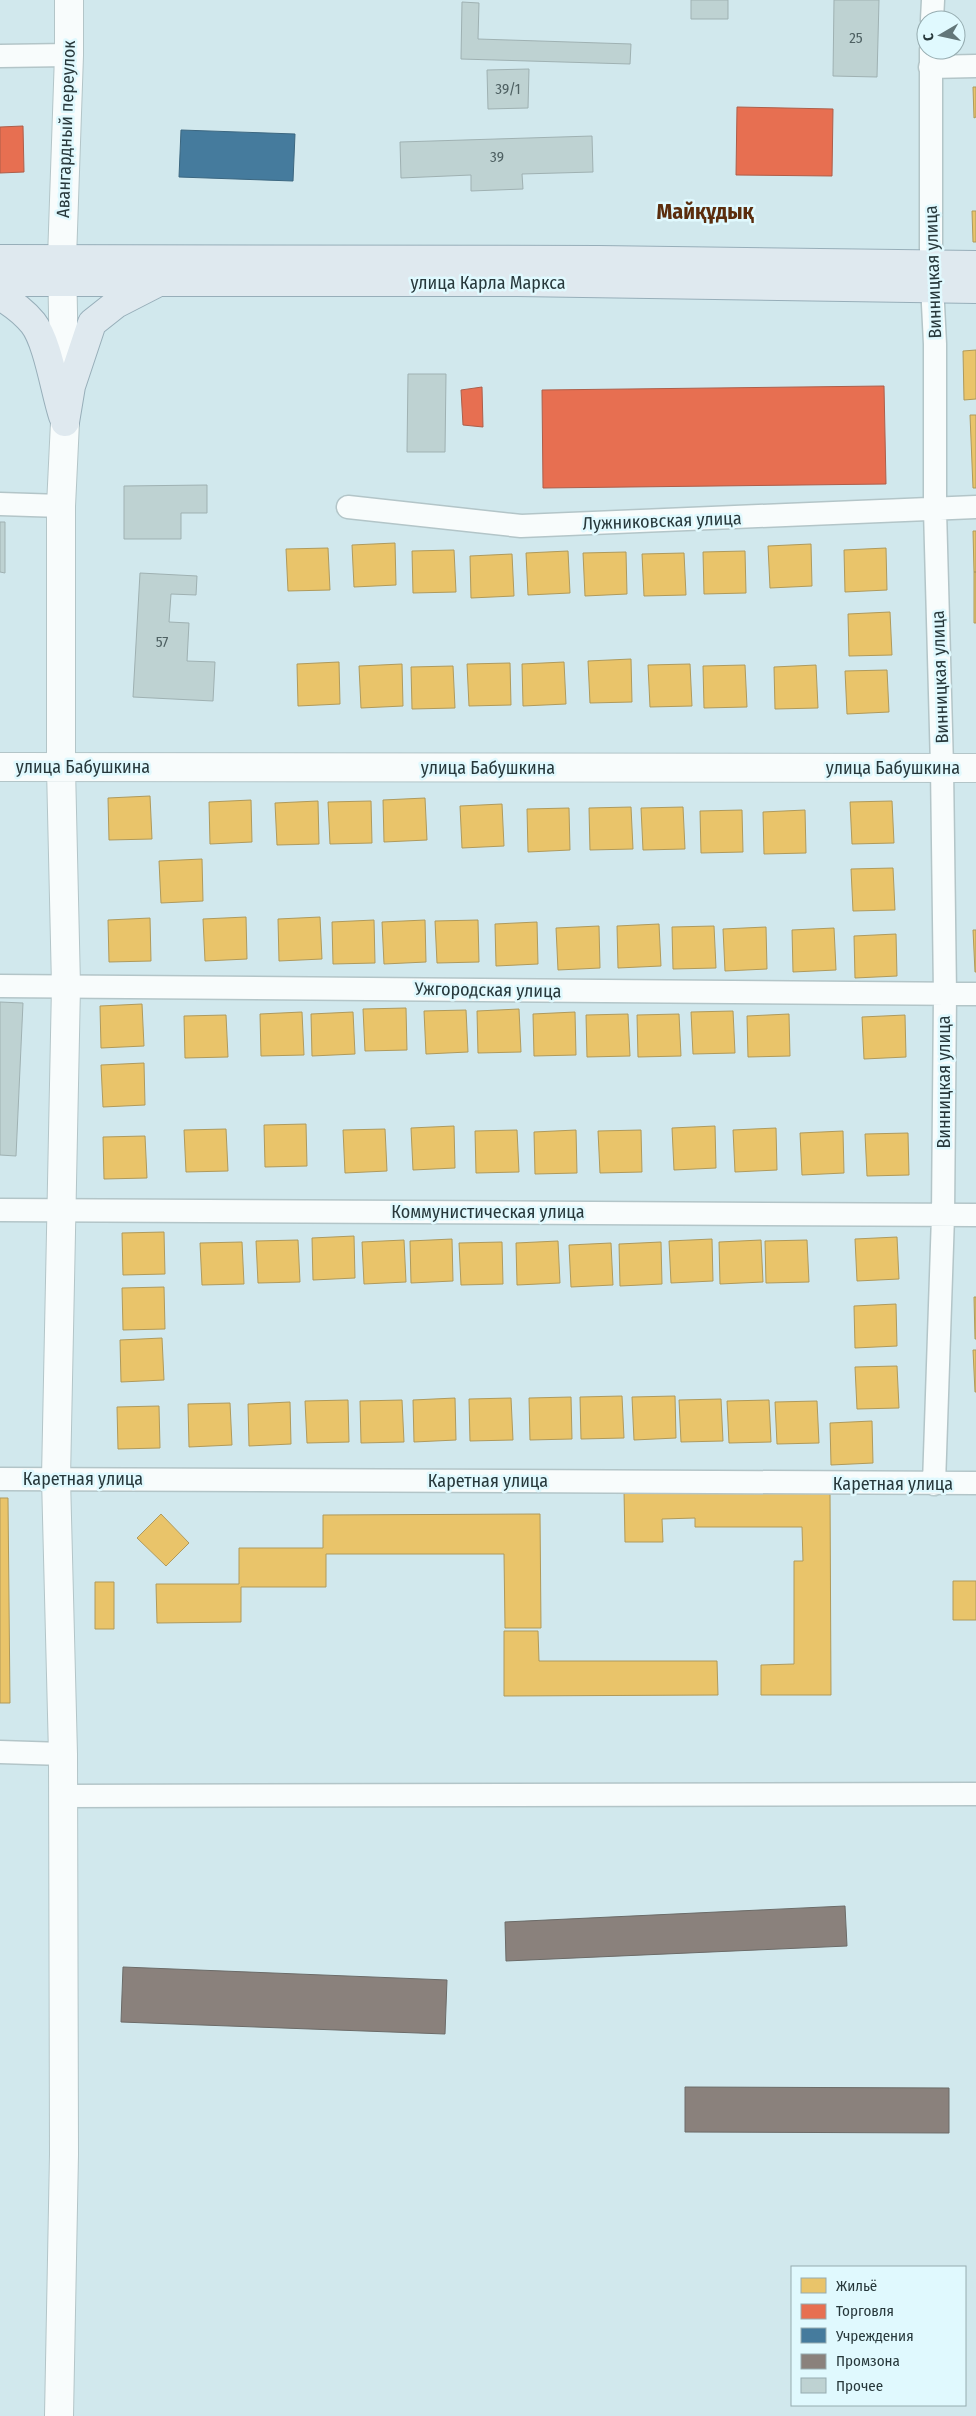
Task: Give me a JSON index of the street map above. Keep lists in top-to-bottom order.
{
  "streets": {
    "main road": ["Авангардный переулок", "улица Карла Маркса", "улица Бабушкина"],
    "street": [
      "Винницкая улица",
      "Лужниковская улица",
      "Ужгородская улица",
      "Коммунистическая улица",
      "Каретная улица"
    ]
  },
  "crossings": [
    ["Авангардный переулок", "улица Карла Маркса"],
    ["Авангардный переулок", "улица Бабушкина"],
    ["Авангардный переулок", "Ужгородская улица"],
    ["Авангардный переулок", "Коммунистическая улица"],
    ["Авангардный переулок", "Каретная улица"],
    ["Винницкая улица", "улица Карла Маркса"],
    ["Винницкая улица", "Лужниковская улица"],
    ["Винницкая улица", "улица Бабушкина"],
    ["Винницкая улица", "Ужгородская улица"],
    ["Винницкая улица", "Коммунистическая улица"],
    ["Винницкая улица", "Каретная улица"]
  ],
  "districts": ["Майқұдық"],
  "house_numbers": [
    "25",
    "39/1",
    "39",
    "57"
  ],
  "legend": [
    "Жильё",
    "Торговля",
    "Учреждения",
    "Промзона",
    "Прочее"
  ],
  "north": "left"
}
